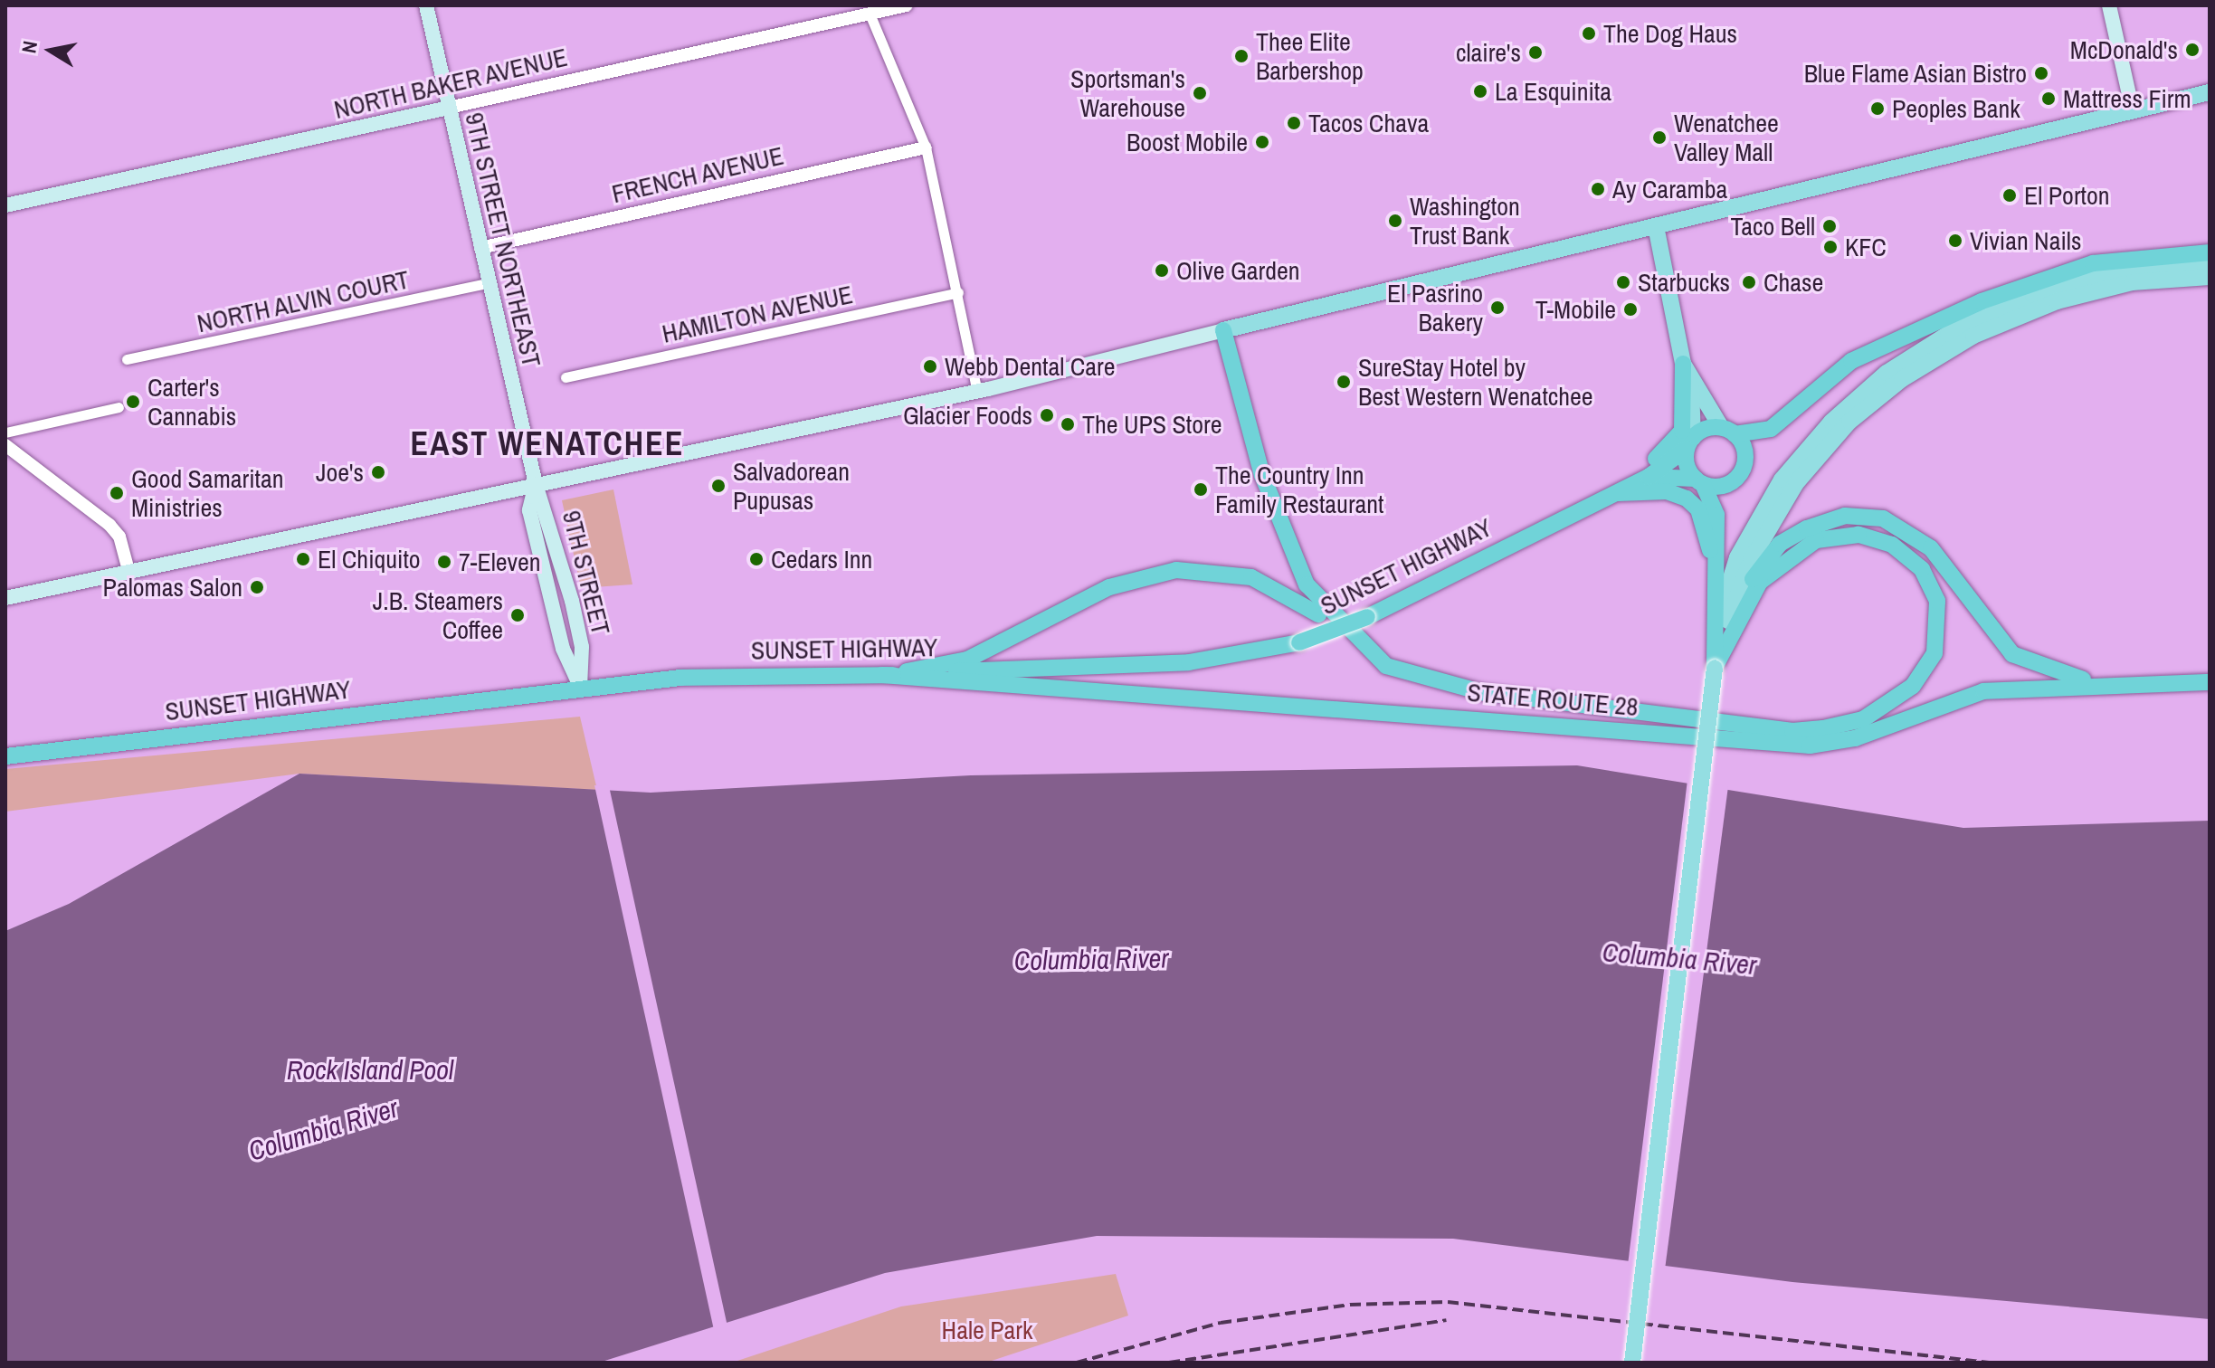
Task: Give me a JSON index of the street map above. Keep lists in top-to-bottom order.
{
  "streets": {
    "highway": ["SUNSET HIGHWAY", "STATE ROUTE 28"],
    "main road": ["NORTH BAKER AVENUE", "9TH STREET NORTHEAST", "9TH STREET"],
    "street": ["FRENCH AVENUE", "NORTH ALVIN COURT", "HAMILTON AVENUE"]
  },
  "crossings": [
    ["NORTH BAKER AVENUE", "9TH STREET NORTHEAST"],
    ["FRENCH AVENUE", "9TH STREET NORTHEAST"],
    ["9TH STREET NORTHEAST", "NORTH ALVIN COURT"],
    ["9TH STREET NORTHEAST", "9TH STREET"],
    ["SUNSET HIGHWAY", "9TH STREET"],
    ["SUNSET HIGHWAY", "STATE ROUTE 28"]
  ],
  "districts": ["EAST WENATCHEE"],
  "water": ["Columbia River", "Rock Island Pool"],
  "parks": ["Hale Park"],
  "places": [
    "The Dog Haus",
    "McDonald's",
    "claire's",
    "Thee Elite Barbershop",
    "Blue Flame Asian Bistro",
    "La Esquinita",
    "Sportsman's Warehouse",
    "Mattress Firm",
    "Peoples Bank",
    "Tacos Chava",
    "Wenatchee Valley Mall",
    "Boost Mobile",
    "Ay Caramba",
    "El Porton",
    "Washington Trust Bank",
    "Taco Bell",
    "Vivian Nails",
    "KFC",
    "Olive Garden",
    "Starbucks",
    "Chase",
    "El Pasrino Bakery",
    "T-Mobile",
    "Webb Dental Care",
    "SureStay Hotel by Best Western Wenatchee",
    "Carter's Cannabis",
    "Glacier Foods",
    "The UPS Store",
    "Joe's",
    "Salvadorean Pupusas",
    "The Country Inn Family Restaurant",
    "Good Samaritan Ministries",
    "El Chiquito",
    "Cedars Inn",
    "7-Eleven",
    "Palomas Salon",
    "J.B. Steamers Coffee"
  ],
  "north": "left"
}
